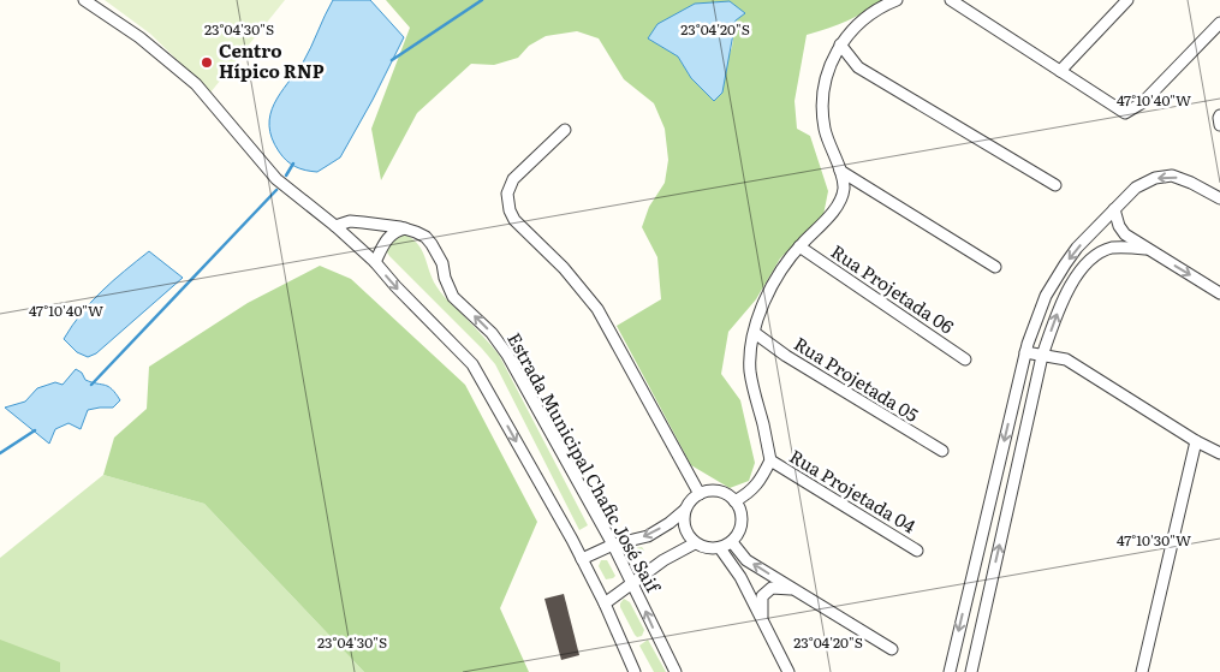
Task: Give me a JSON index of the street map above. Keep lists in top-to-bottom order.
{
  "streets": {
    "street": [
      "Rua Projetada 06",
      "Rua Projetada 05",
      "Estrada Municipal Chafic José Saif",
      "Rua Projetada 04"
    ]
  },
  "places": ["Centro Hípico RNP"],
  "coordinates": [
    "23°04'30\"S",
    "23°04'20\"S",
    "47°10'40\"W",
    "47°10'30\"W"
  ]
}
